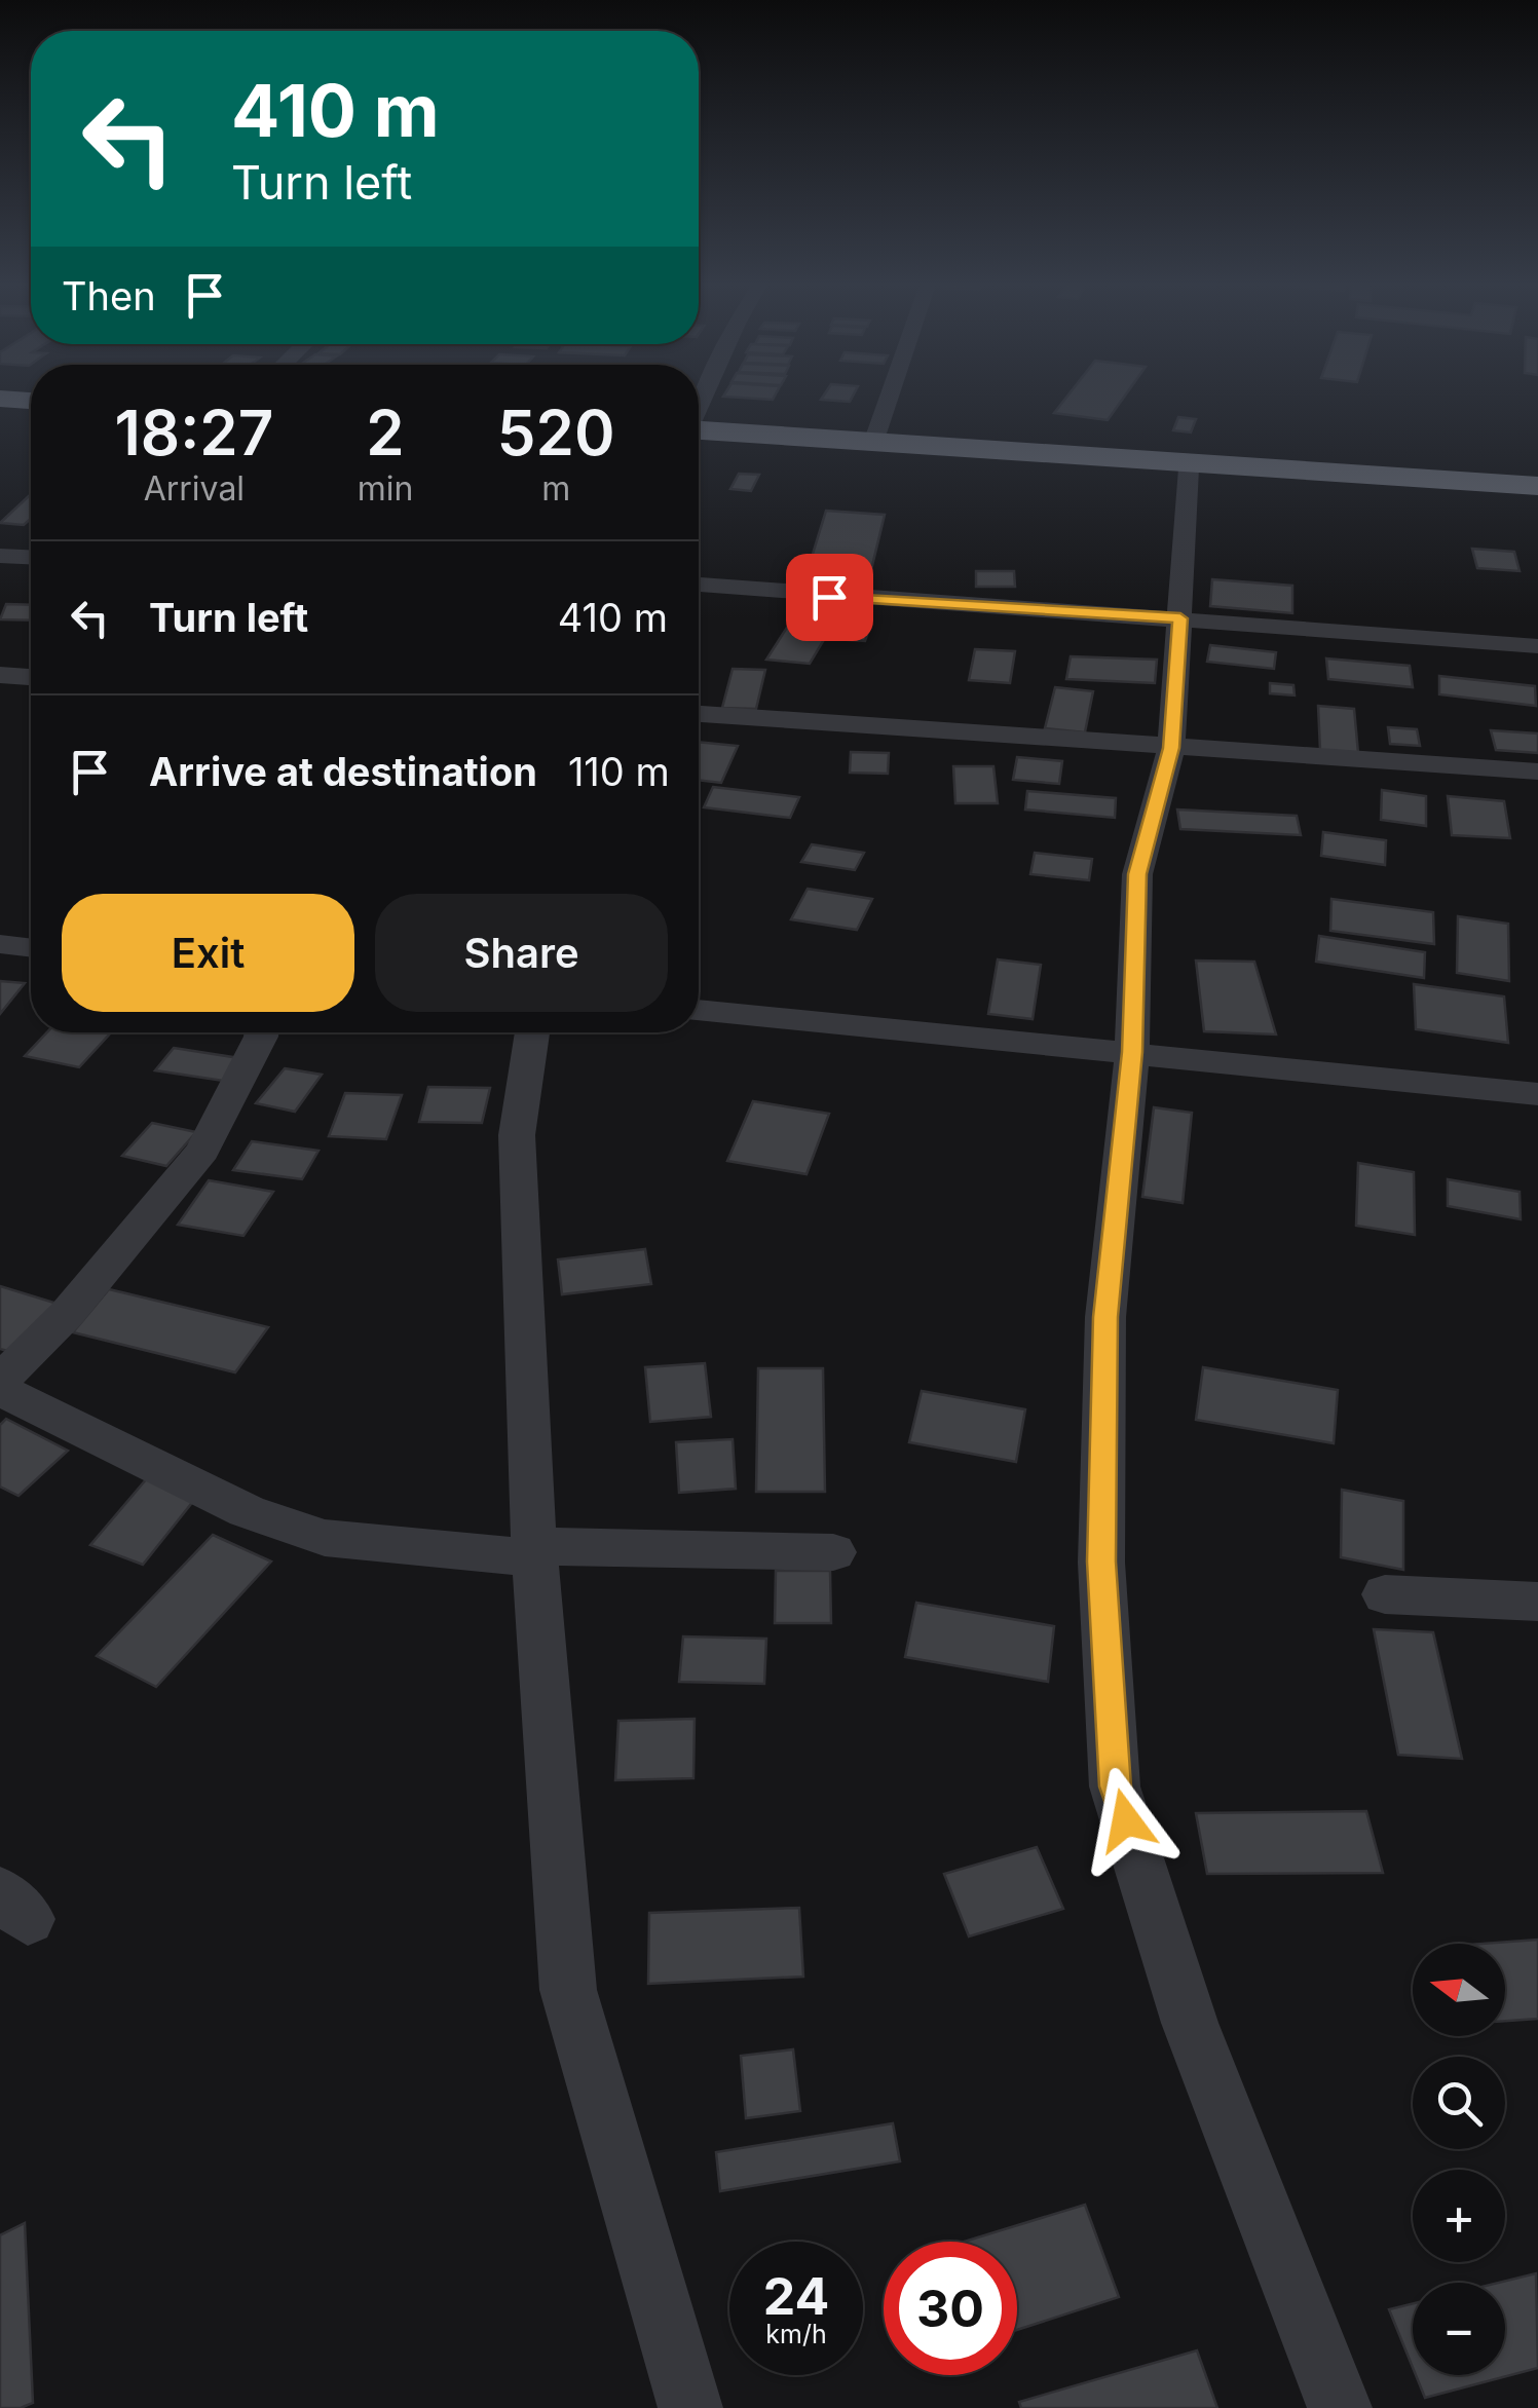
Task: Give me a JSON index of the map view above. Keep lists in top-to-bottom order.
{
  "north": "left",
  "page": {
    "turn": ["410 m", "Turn left"],
    "then": "Then",
    "eta": [
      "18:27",
      "Arrival",
      "2",
      "min",
      "520",
      "m"
    ],
    "list": [
      {
        "name": "Turn left",
        "value": "410 m"
      },
      {
        "name": "Arrive at destination",
        "value": "110 m"
      }
    ],
    "buttons": ["Exit", "Share"],
    "map_buttons": ["+", "−"],
    "speed": "24 km/h",
    "limit": "30"
  }
}
